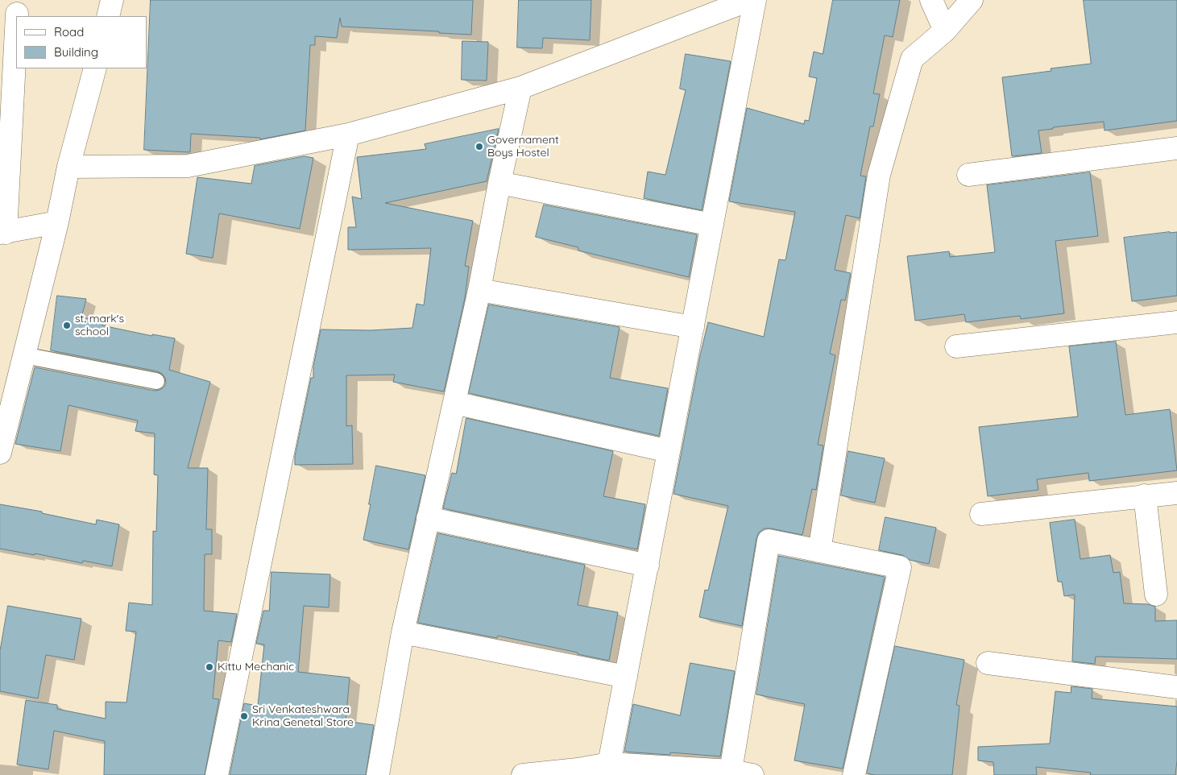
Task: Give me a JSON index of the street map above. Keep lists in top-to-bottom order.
{
  "places": [
    "Governament Boys Hostel",
    "st. mark's school",
    "Kittu Mechanic",
    "Sri Venkateshwara Krina Genetal Store"
  ],
  "legend": ["Road", "Building"]
}
